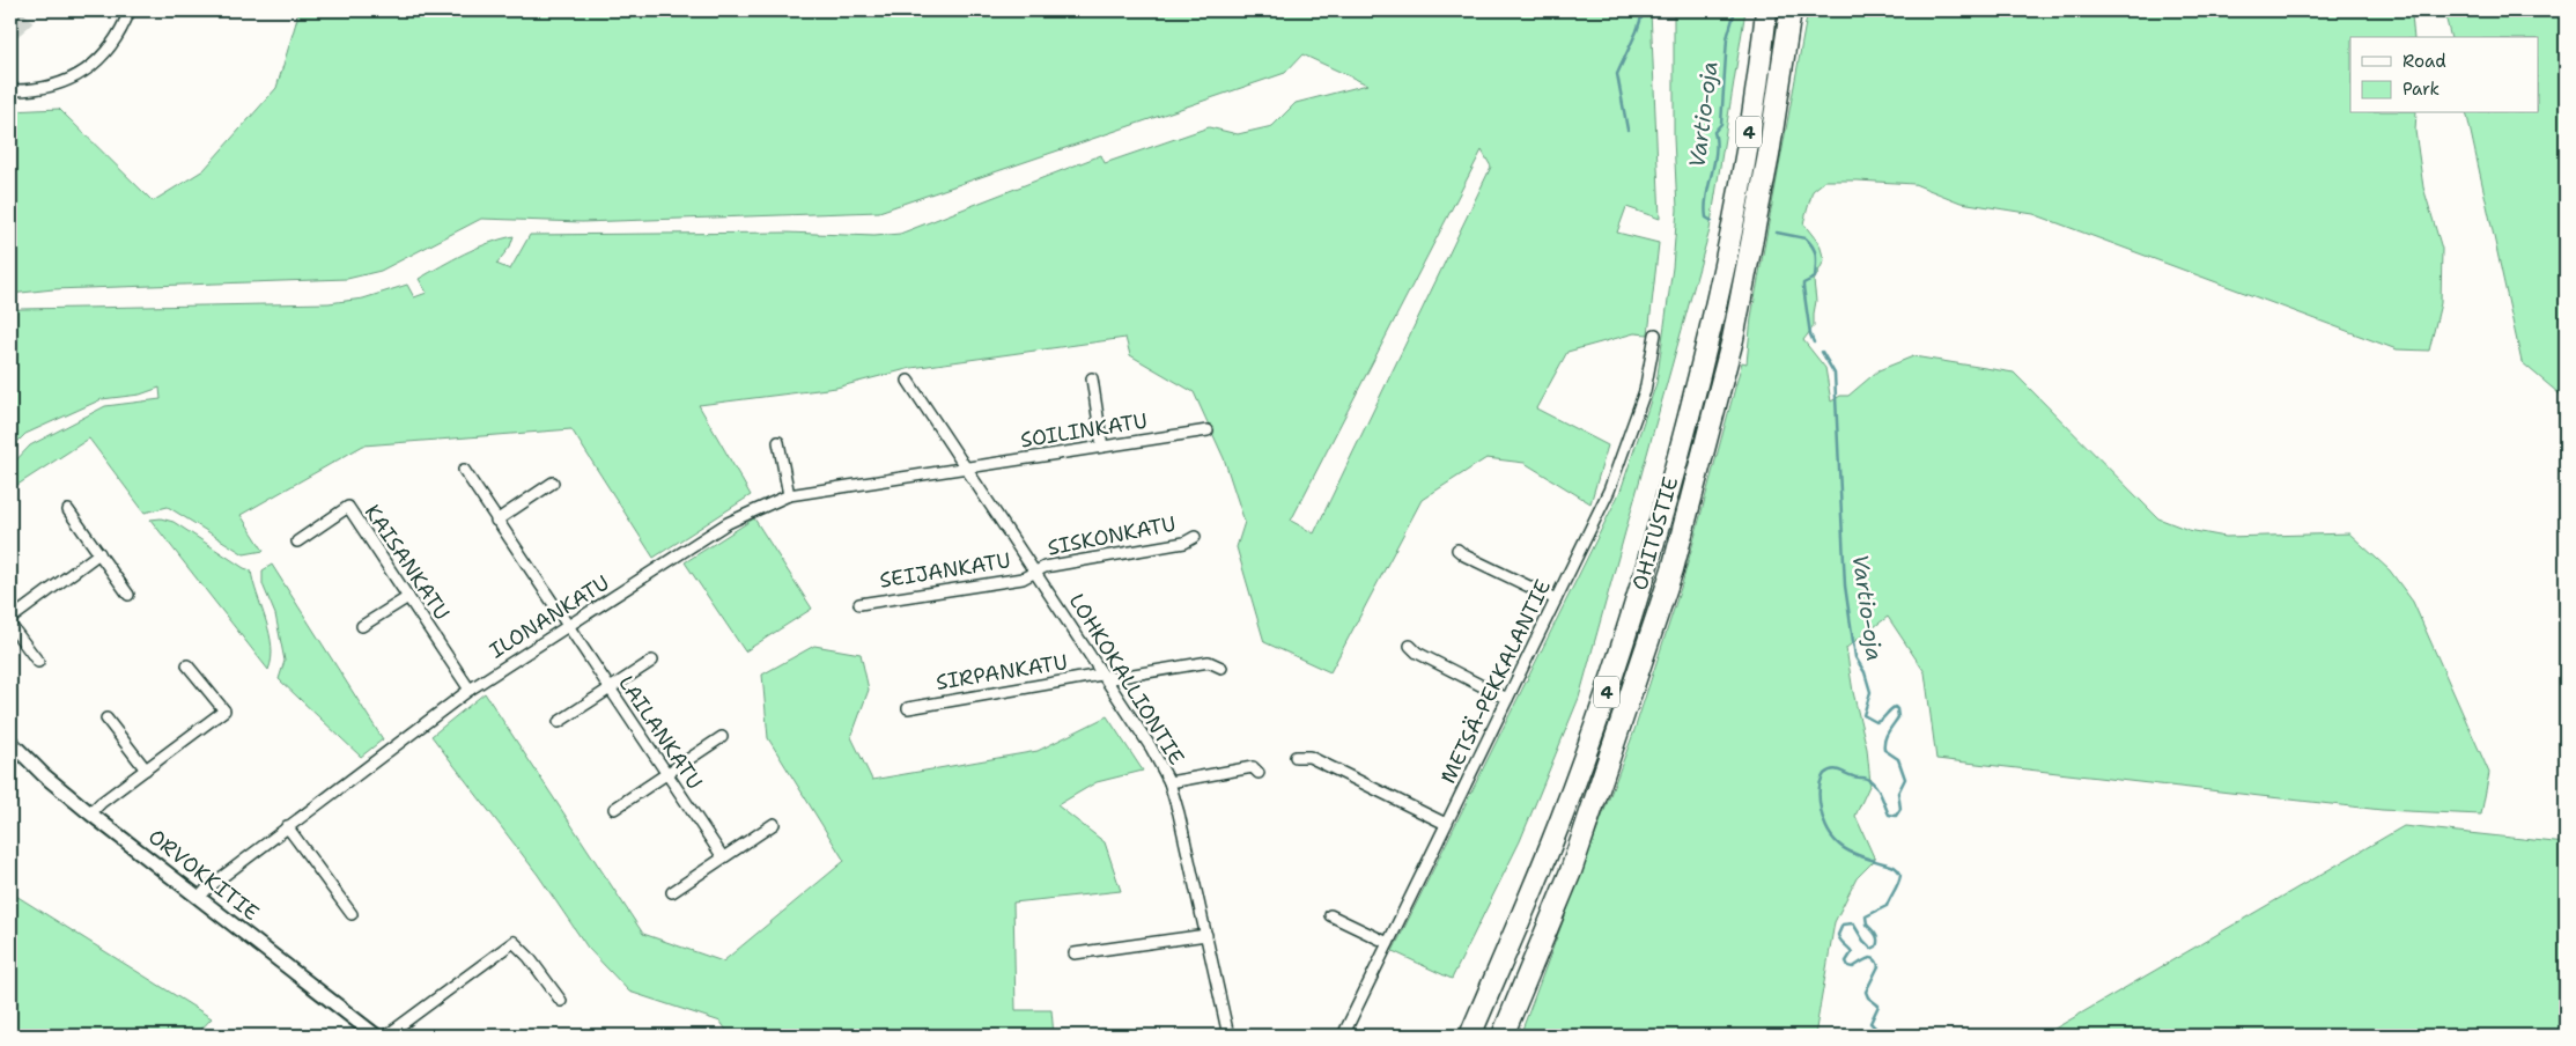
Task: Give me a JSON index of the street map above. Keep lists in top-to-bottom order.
{
  "streets": {
    "highway": ["4", "OHITUSTIE"],
    "street": [
      "SOILINKATU",
      "SISKONKATU",
      "KAISANKATU",
      "SEIJANKATU",
      "ILONANKATU",
      "SIRPANKATU",
      "LOHKOKALLIONTIE",
      "METSÄ-PEKKALANTIE",
      "LAILANKATU",
      "ORVOKKITIE"
    ]
  },
  "crossings": [
    ["SOILINKATU", "ILONANKATU"],
    ["SOILINKATU", "LOHKOKALLIONTIE"],
    ["SISKONKATU", "SEIJANKATU"],
    ["SISKONKATU", "LOHKOKALLIONTIE"],
    ["KAISANKATU", "ILONANKATU"],
    ["SEIJANKATU", "LOHKOKALLIONTIE"],
    ["ILONANKATU", "LOHKOKALLIONTIE"],
    ["ILONANKATU", "LAILANKATU"],
    ["ILONANKATU", "ORVOKKITIE"],
    ["SIRPANKATU", "LOHKOKALLIONTIE"]
  ],
  "water": ["Vartio-oja"],
  "legend": ["Road", "Park"]
}
